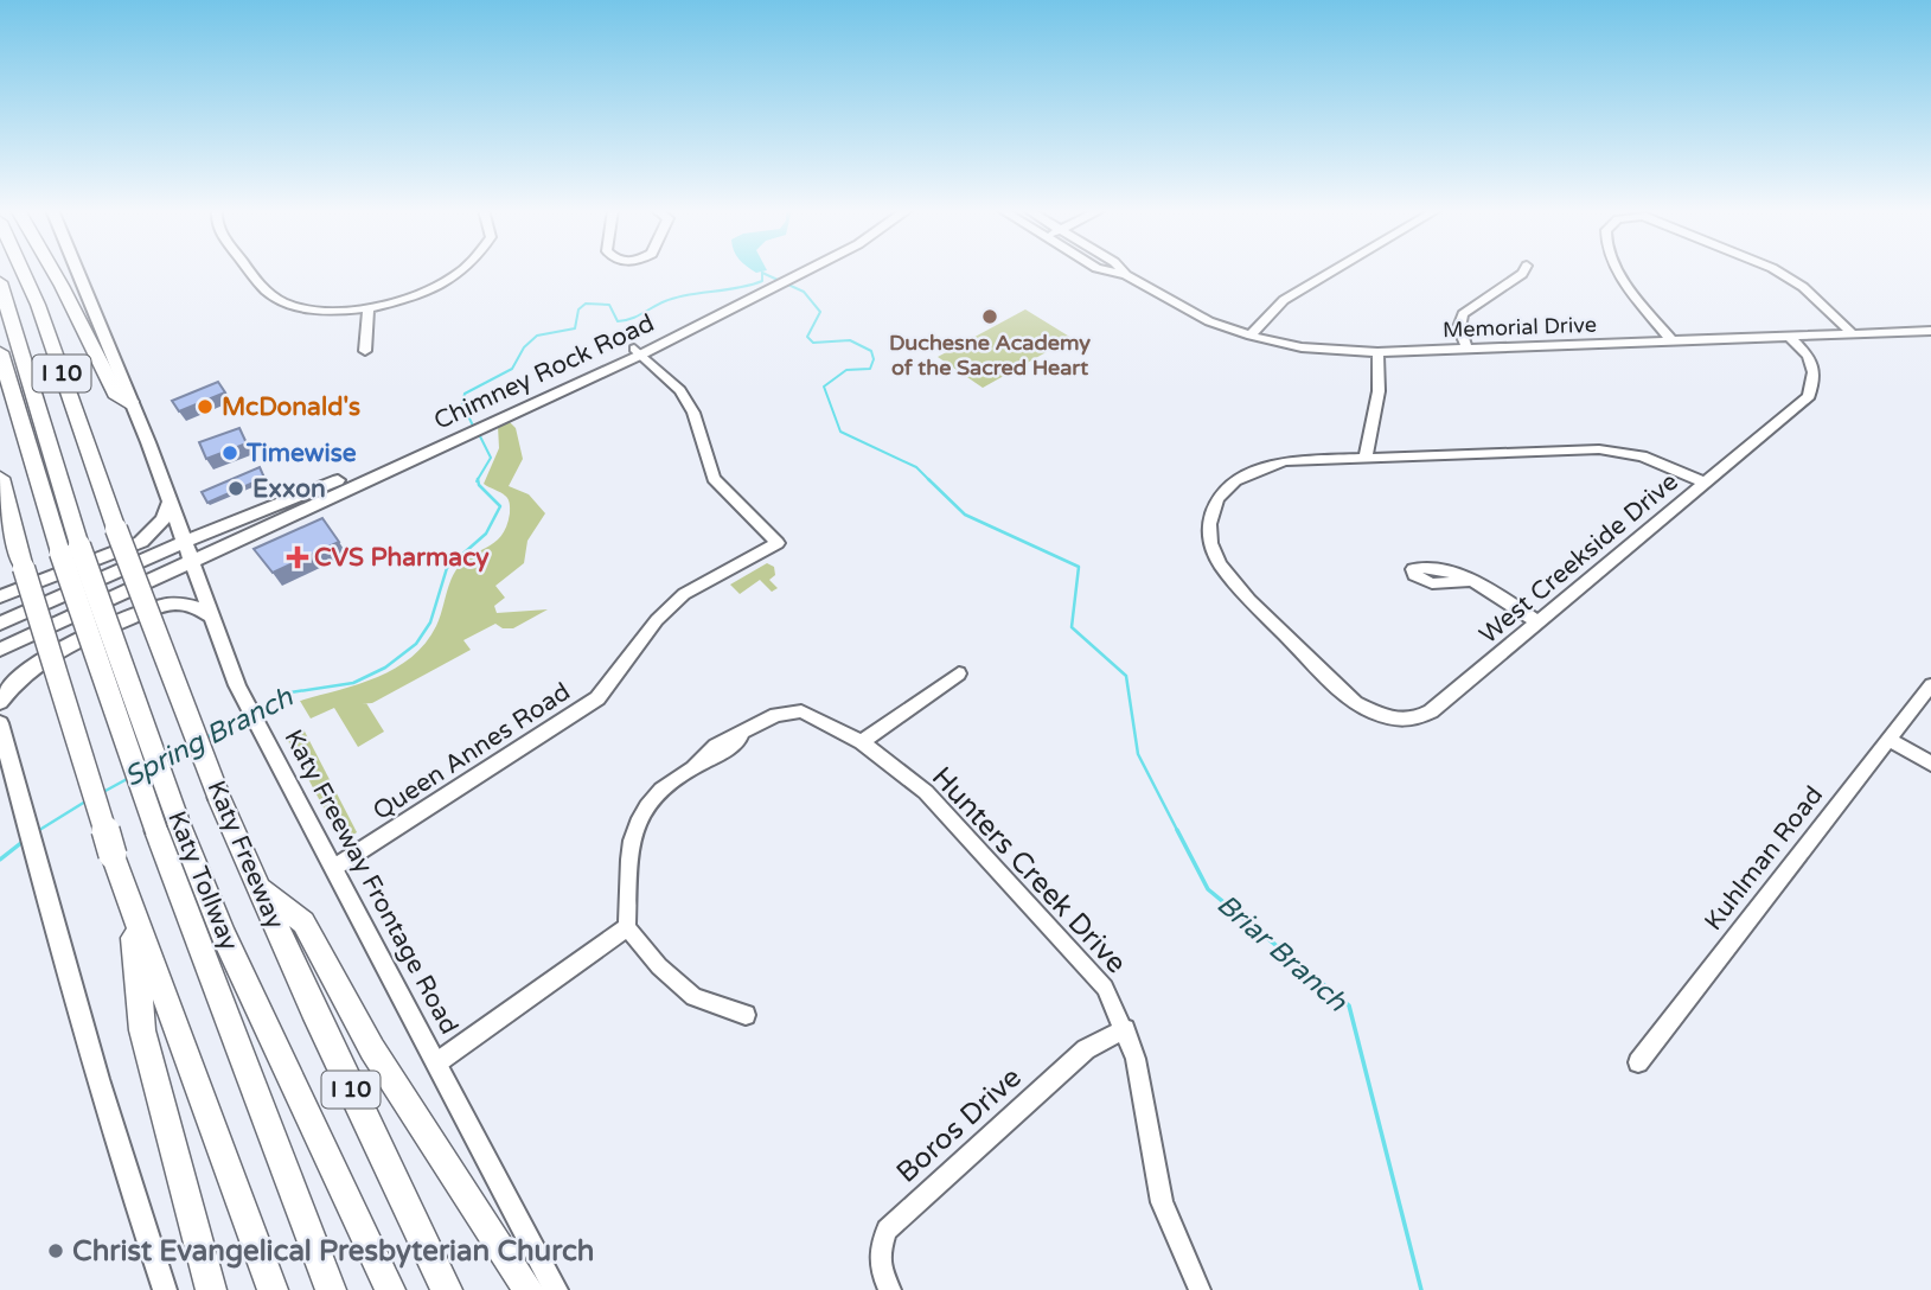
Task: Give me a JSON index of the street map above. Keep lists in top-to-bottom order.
{
  "streets": {
    "highway": ["I 10", "Katy Freeway", "Katy Tollway"],
    "main road": ["Chimney Rock Road", "Katy Freeway Frontage Road"],
    "street": [
      "Memorial Drive",
      "West Creekside Drive",
      "Queen Annes Road",
      "Kuhlman Road",
      "Hunters Creek Drive",
      "Boros Drive"
    ]
  },
  "crossings": [
    ["Memorial Drive", "West Creekside Drive"],
    ["Chimney Rock Road", "Queen Annes Road"],
    ["Chimney Rock Road", "Katy Freeway Frontage Road"],
    ["Queen Annes Road", "Katy Freeway Frontage Road"],
    ["Hunters Creek Drive", "Boros Drive"]
  ],
  "water": ["Spring Branch", "Briar Branch"],
  "places": {
    "other": [
      "Duchesne Academy of the Sacred Heart",
      "McDonald's",
      "Timewise",
      "Exxon",
      "Christ Evangelical Presbyterian Church"
    ],
    "health": ["CVS Pharmacy"]
  }
}
